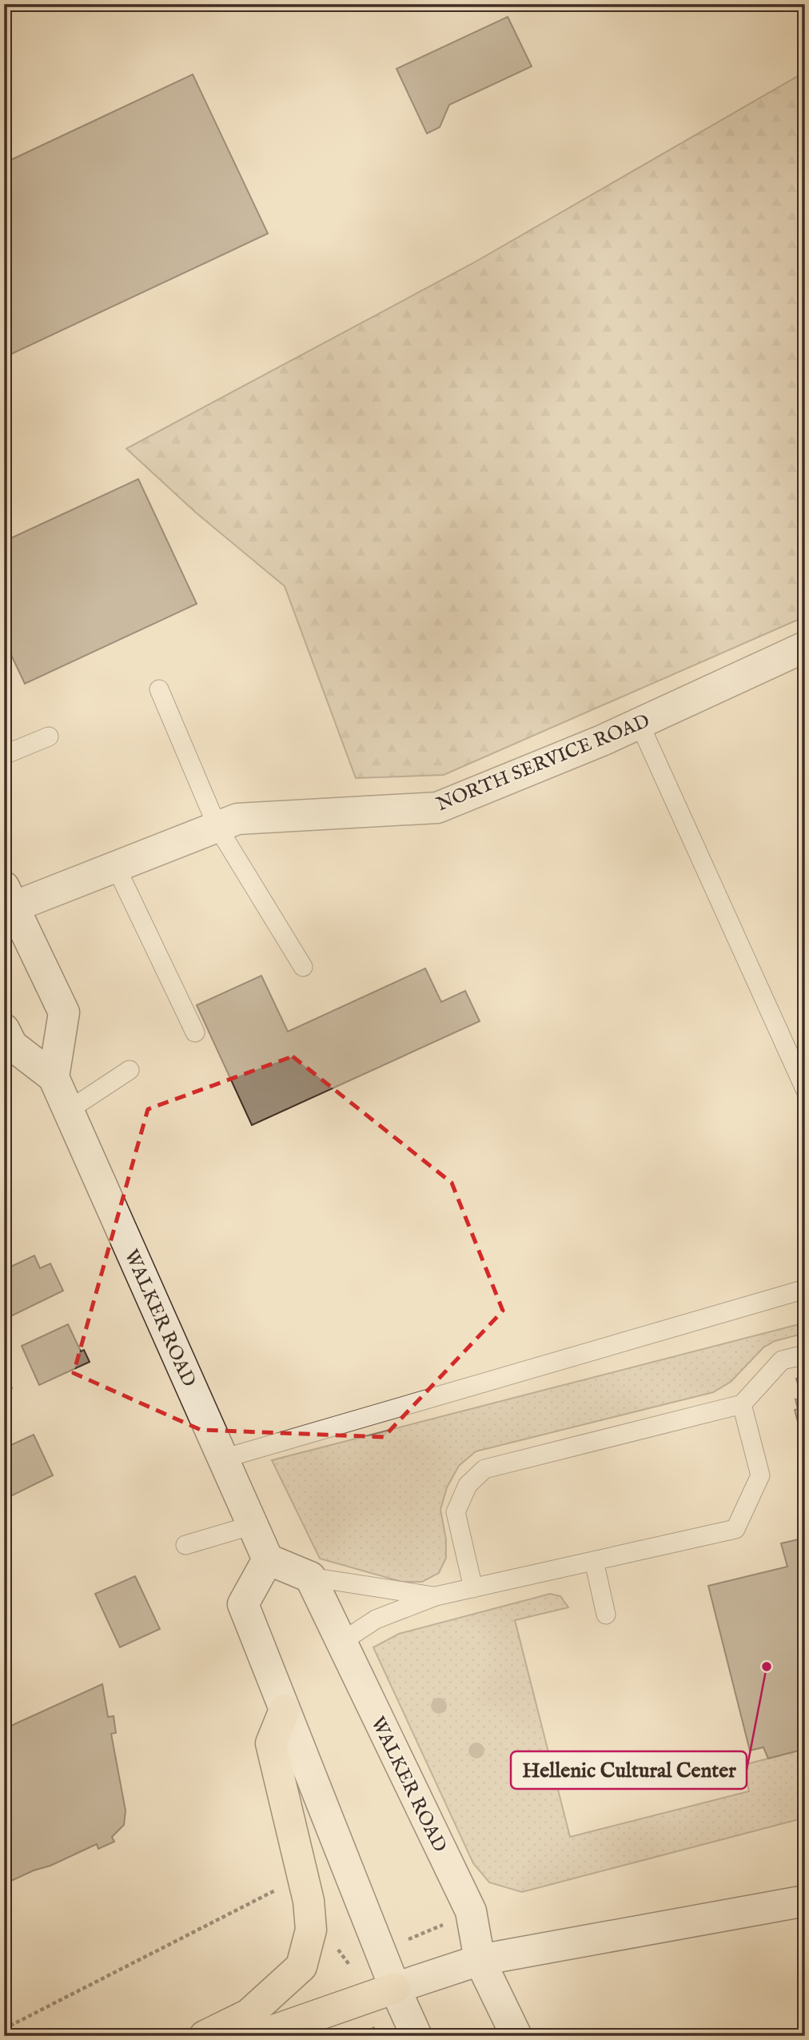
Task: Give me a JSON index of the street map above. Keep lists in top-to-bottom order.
{
  "streets": {
    "main road": ["NORTH SERVICE ROAD", "WALKER ROAD"]
  },
  "places": ["Hellenic Cultural Center"]
}
